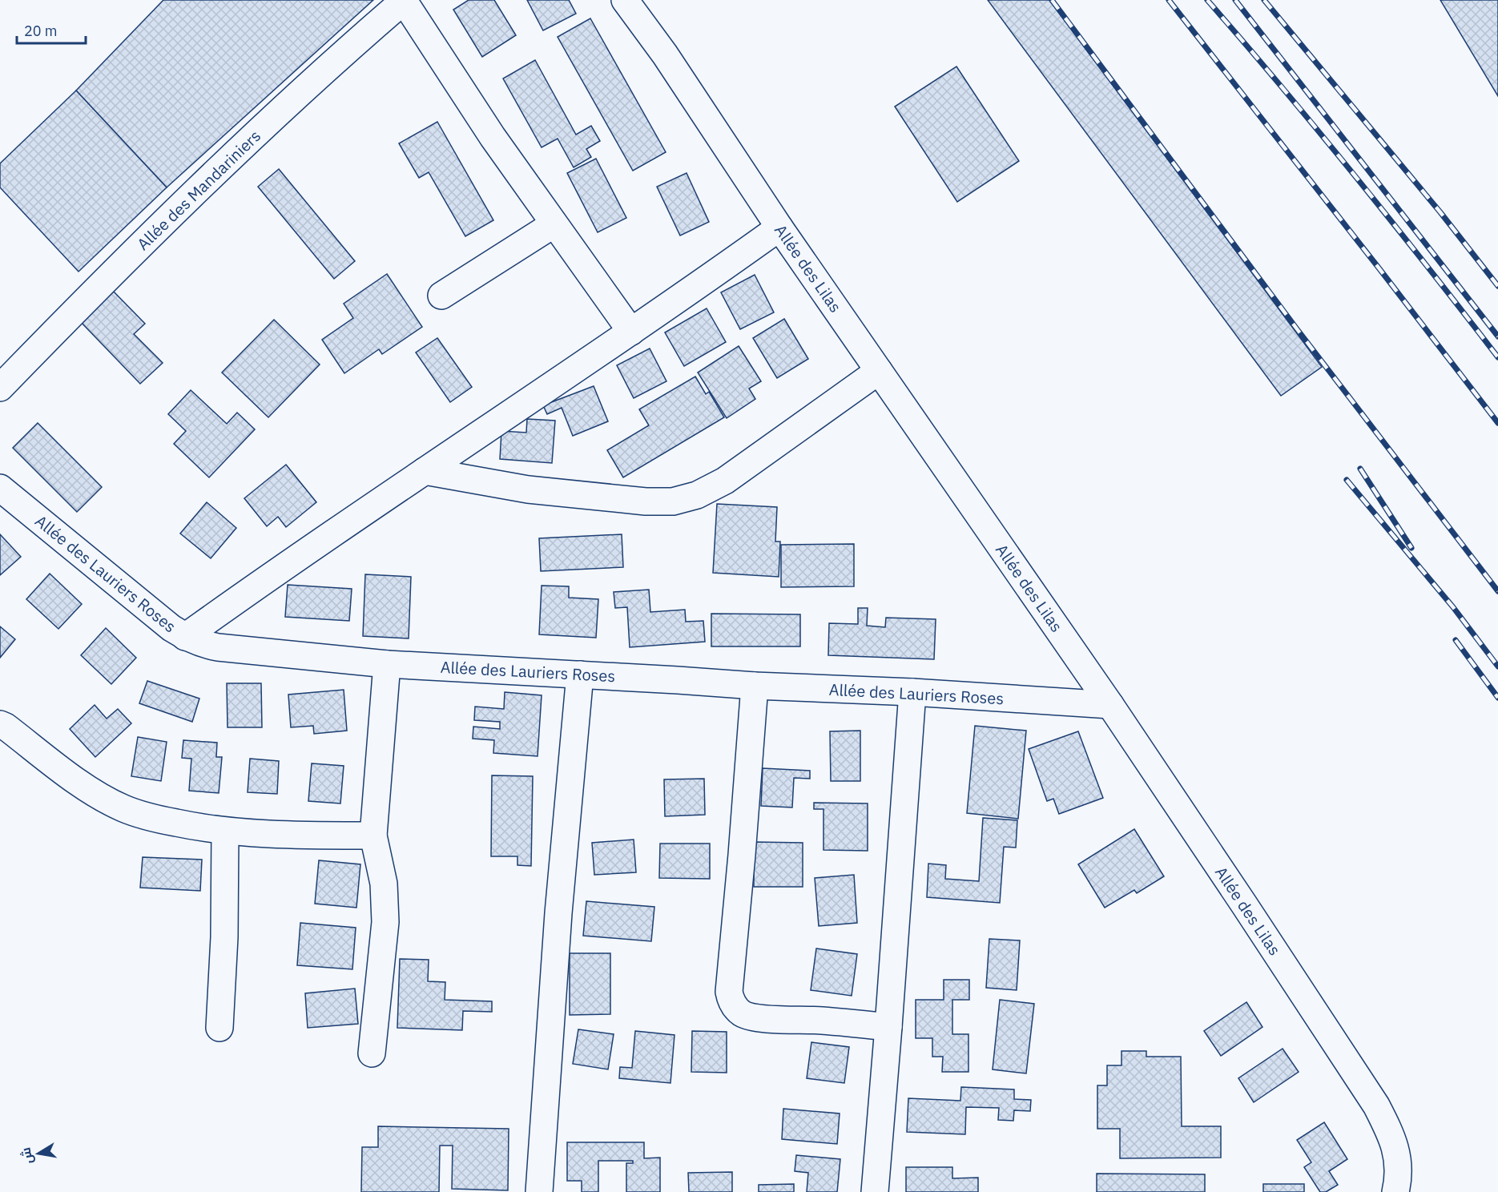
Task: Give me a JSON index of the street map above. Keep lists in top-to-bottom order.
{
  "streets": {
    "street": ["Allée des Mandariniers", "Allée des Lilas", "Allée des Lauriers Roses"]
  },
  "crossings": [
    ["Allée des Lilas", "Allée des Lauriers Roses"]
  ],
  "scale_bar": "20 m",
  "north": "left"
}
